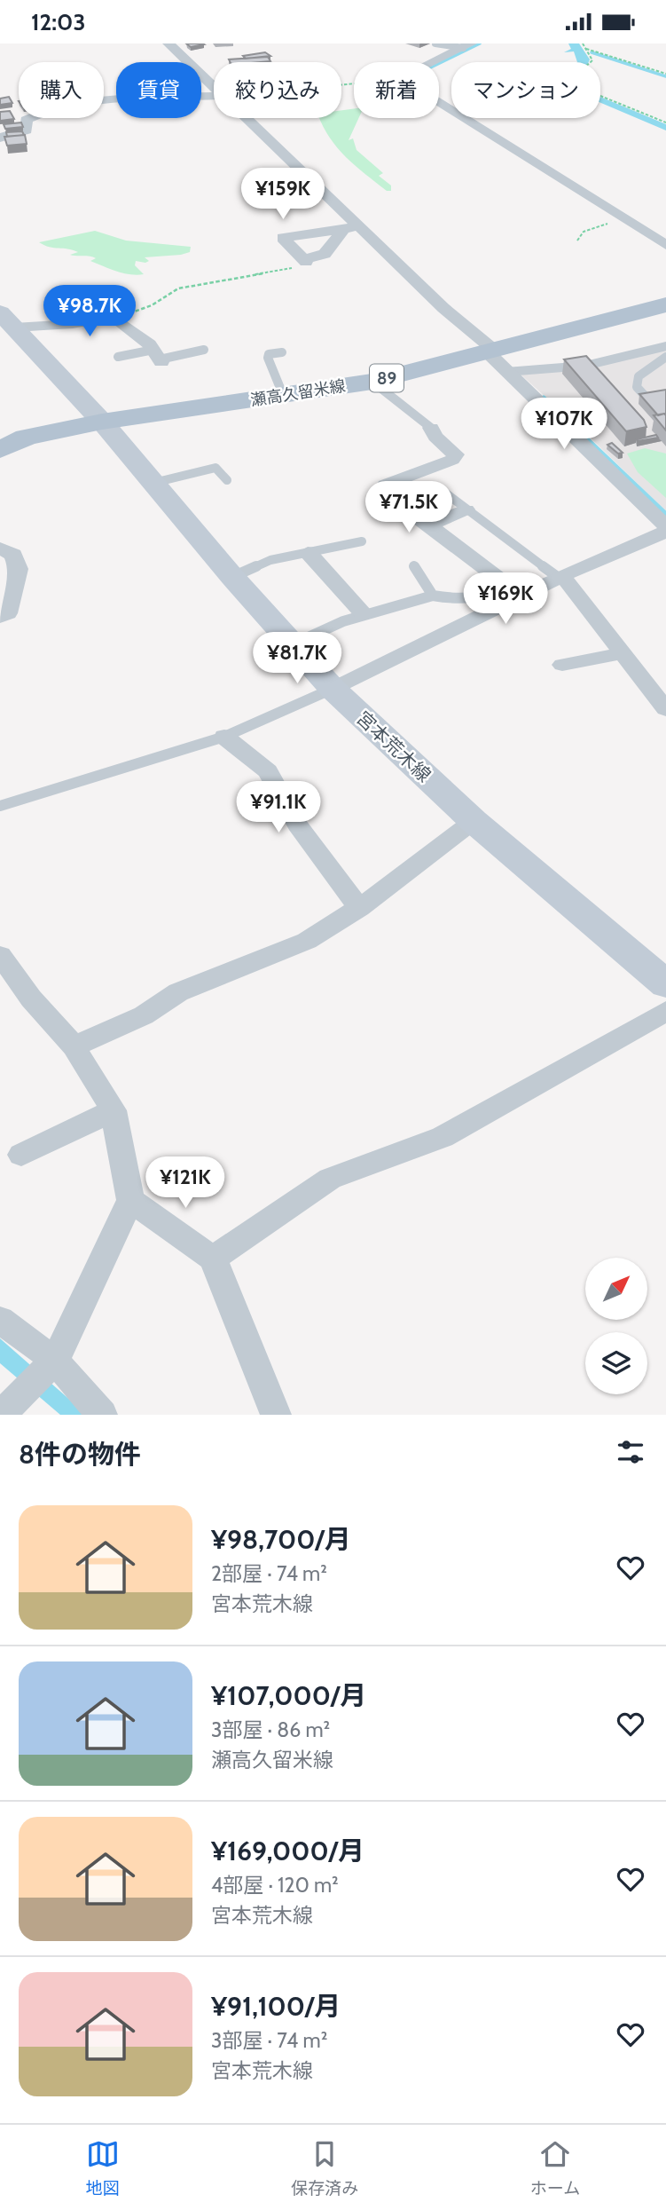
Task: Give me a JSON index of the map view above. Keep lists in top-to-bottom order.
{
  "streets": {
    "main road": ["89", "瀬高久留米線", "宮本荒木線"]
  },
  "crossings": [
    ["瀬高久留米線", "宮本荒木線"]
  ],
  "north": "top right",
  "page": {
    "status": "12:03",
    "chip": [
      "購入",
      "賃貸",
      "絞り込み",
      "新着",
      "マンション"
    ],
    "price": [
      "¥159K",
      "¥98.7K",
      "¥107K",
      "¥71.5K",
      "¥169K",
      "¥81.7K",
      "¥91.1K",
      "¥121K"
    ],
    "heading": "8件の物件",
    "list": [
      {
        "name": "¥98,700/月",
        "note": "2部屋 · 74 m² · 宮本荒木線"
      },
      {
        "name": "¥107,000/月",
        "note": "3部屋 · 86 m² · 瀬高久留米線"
      },
      {
        "name": "¥169,000/月",
        "note": "4部屋 · 120 m² · 宮本荒木線"
      },
      {
        "name": "¥91,100/月",
        "note": "3部屋 · 74 m² · 宮本荒木線"
      }
    ],
    "tabs": ["地図", "保存済み", "ホーム"]
  }
}
